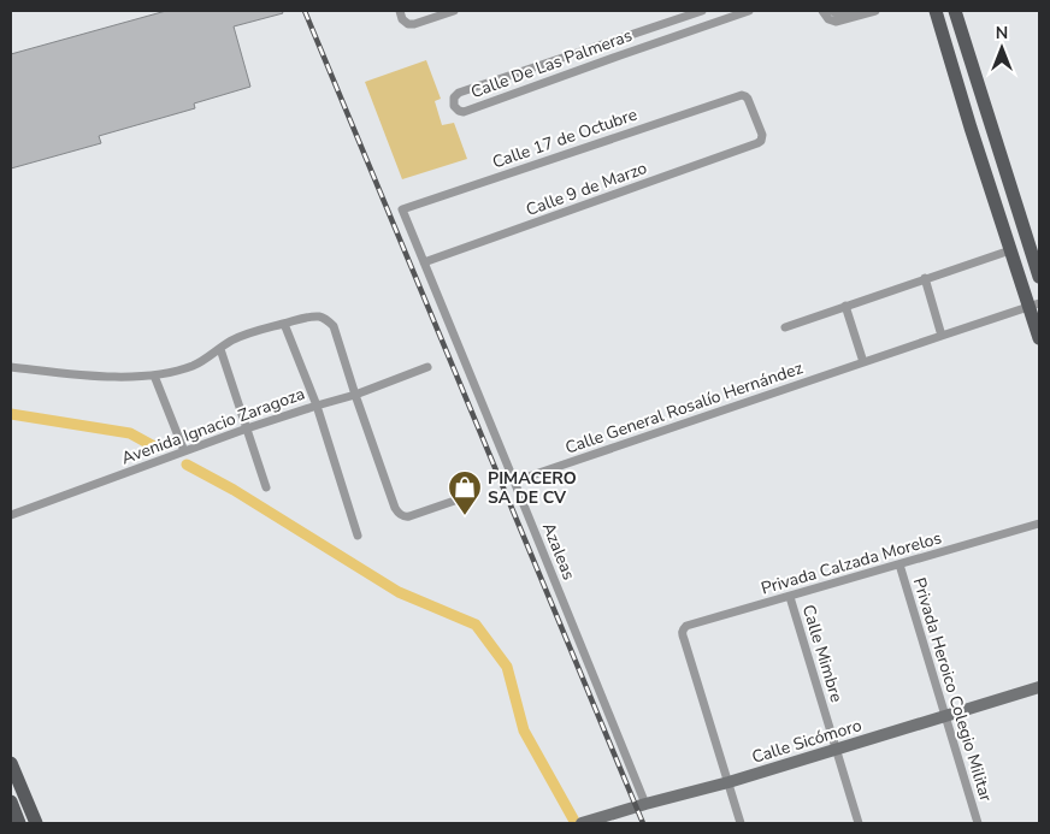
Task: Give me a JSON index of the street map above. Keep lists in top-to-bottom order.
{
  "streets": {
    "street": [
      "Calle De Las Palmeras",
      "Calle 17 de Octubre",
      "Calle 9 de Marzo",
      "Calle General Rosalío Hernández",
      "Avenida Ignacio Zaragoza",
      "Azaleas",
      "Privada Calzada Morelos",
      "Calle Mimbre",
      "Privada Heroico Colegio Militar",
      "Calle Sicómoro"
    ]
  },
  "crossings": [
    ["Calle 17 de Octubre", "Calle 9 de Marzo"],
    ["Calle 17 de Octubre", "Azaleas"],
    ["Calle 9 de Marzo", "Azaleas"],
    ["Calle General Rosalío Hernández", "Azaleas"],
    ["Azaleas", "Calle Sicómoro"],
    ["Privada Calzada Morelos", "Calle Mimbre"],
    ["Privada Calzada Morelos", "Privada Heroico Colegio Militar"],
    ["Privada Calzada Morelos", "Calle Sicómoro"],
    ["Calle Mimbre", "Calle Sicómoro"],
    ["Privada Heroico Colegio Militar", "Calle Sicómoro"]
  ],
  "places": {
    "shop": ["PIMACERO SA DE CV"]
  },
  "north": "top"
}
